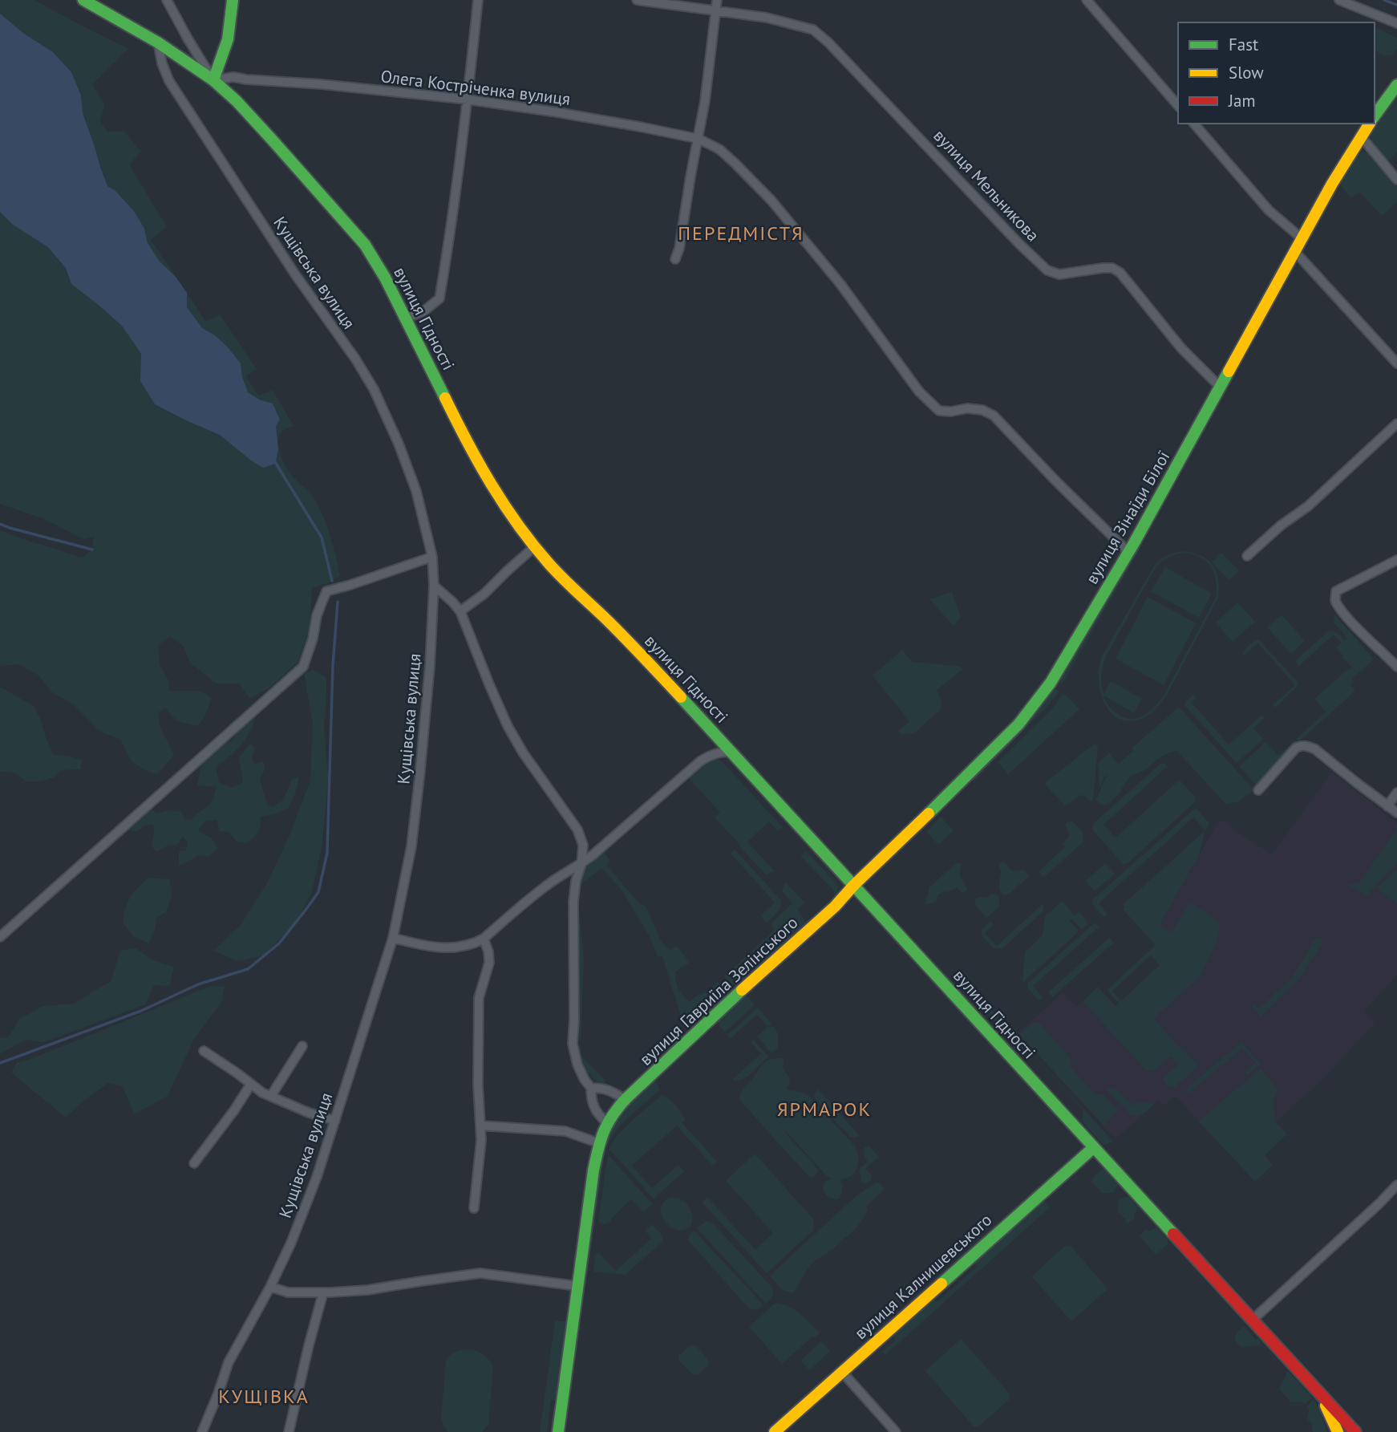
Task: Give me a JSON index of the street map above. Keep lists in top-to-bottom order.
{
  "streets": {
    "street": [
      "Олега Костріченка вулиця",
      "вулиця Мельникова",
      "Кущівська вулиця",
      "вулиця Гідності",
      "вулиця Зінаїди Білої",
      "вулиця Гавриїла Зелінського",
      "вулиця Калнишевського"
    ]
  },
  "crossings": [
    ["Олега Костріченка вулиця", "вулиця Гідності"],
    ["Олега Костріченка вулиця", "вулиця Зінаїди Білої"],
    ["вулиця Мельникова", "вулиця Зінаїди Білої"],
    ["Кущівська вулиця", "вулиця Гідності"],
    ["вулиця Гідності", "вулиця Зінаїди Білої"],
    ["вулиця Гідності", "вулиця Гавриїла Зелінського"],
    ["вулиця Гідності", "вулиця Калнишевського"],
    ["вулиця Зінаїди Білої", "вулиця Гавриїла Зелінського"]
  ],
  "districts": ["ПЕРЕДМІСТЯ", "ЯРМАРОК", "КУЩІВКА"],
  "legend": ["Fast", "Slow", "Jam"]
}
